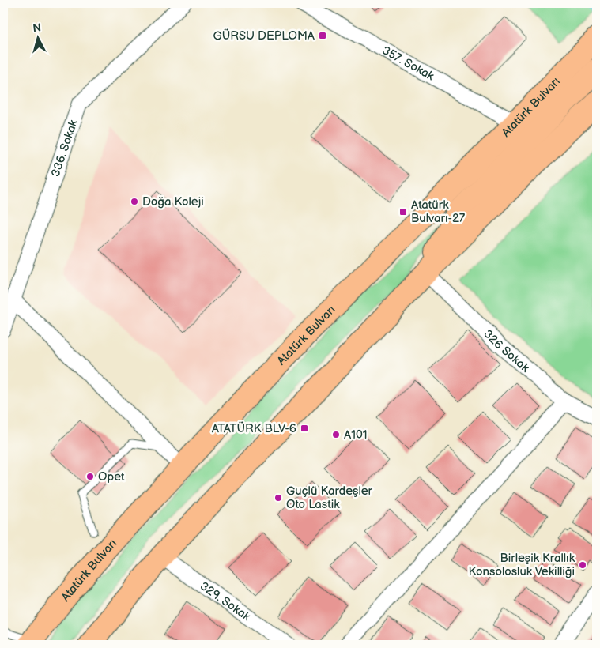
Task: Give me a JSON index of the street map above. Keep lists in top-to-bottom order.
{
  "streets": {
    "main road": ["Atatürk Bulvarı"],
    "street": [
      "357. Sokak",
      "336. Sokak",
      "326 Sokak",
      "329. Sokak"
    ]
  },
  "crossings": [
    ["357. Sokak", "Atatürk Bulvarı"]
  ],
  "places": {
    "transit": ["GÜRSU DEPLOMA", "Atatürk Bulvarı-27", "ATATÜRK BLV-6"],
    "other": [
      "Doğa Koleji",
      "A101",
      "Opet",
      "Guçlü Kardeşler Oto Lastik",
      "Birleşik Krallık Konsolosluk Vekilliği"
    ]
  },
  "north": "top"
}
